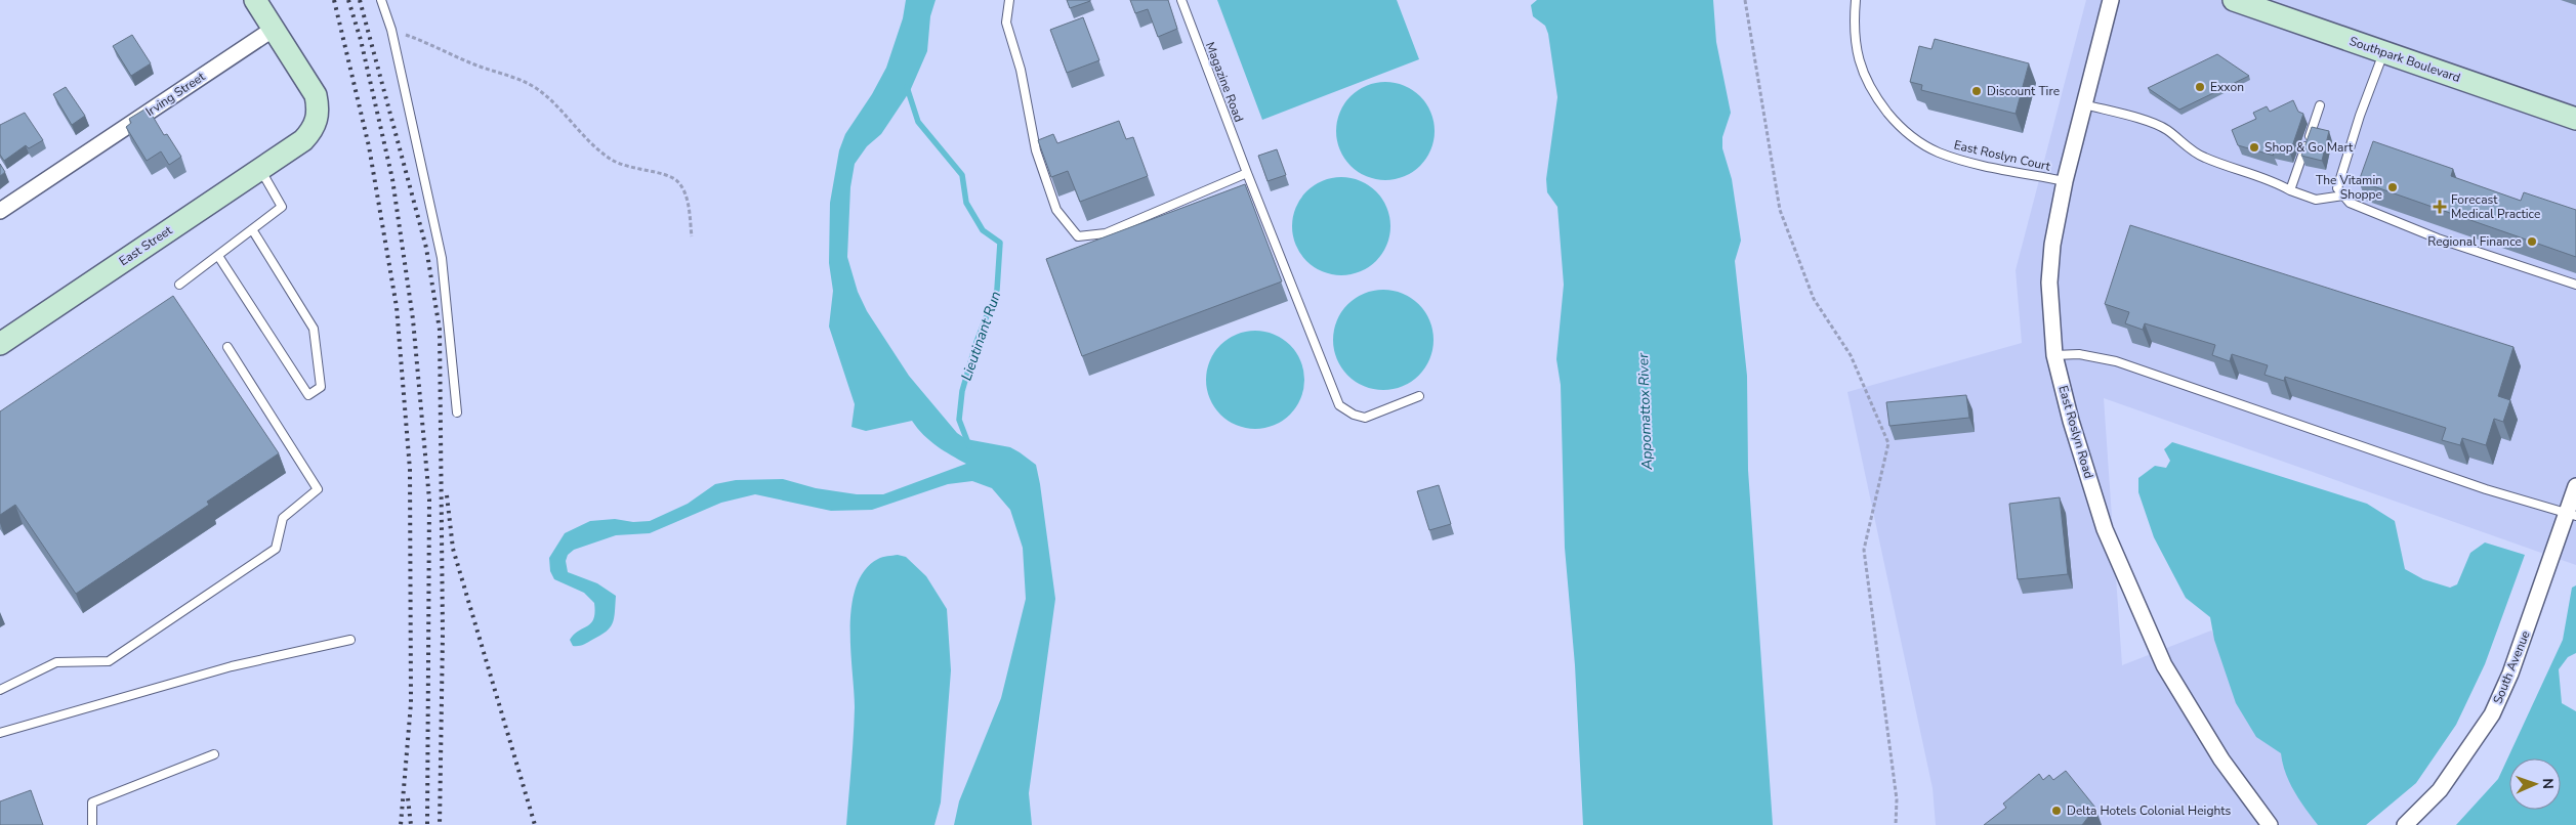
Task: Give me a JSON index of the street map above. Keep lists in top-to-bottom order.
{
  "streets": {
    "street": [
      "Southpark Boulevard",
      "Irving Street",
      "East Street",
      "East Roslyn Road",
      "South Avenue"
    ],
    "lane": ["Magazine Road", "East Roslyn Court"]
  },
  "crossings": [
    ["Irving Street", "East Street"],
    ["East Roslyn Court", "East Roslyn Road"]
  ],
  "water": ["Lieutinant Run", "Appomattox River"],
  "places": {
    "other": [
      "Exxon",
      "Discount Tire",
      "Shop & Go Mart",
      "The Vitamin Shoppe",
      "Regional Finance",
      "Delta Hotels Colonial Heights"
    ],
    "health": ["Forecast Medical Practice"]
  },
  "north": "right"
}
